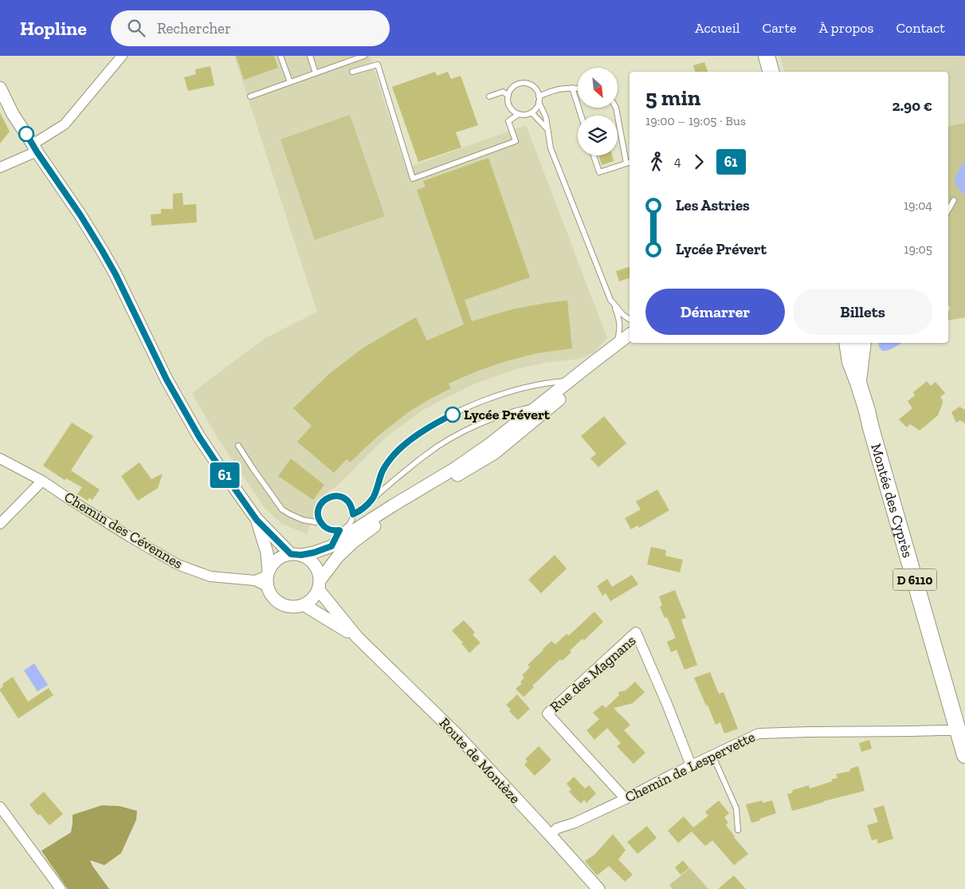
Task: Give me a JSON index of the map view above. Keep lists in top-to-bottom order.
{
  "streets": {
    "main road": ["Montée des Cyprès", "D 6110"],
    "street": [
      "Chemin des Cévennes",
      "Rue des Magnans",
      "Route de Montèze",
      "Chemin de Lespervette"
    ]
  },
  "crossings": [
    ["Montée des Cyprès", "Chemin de Lespervette"],
    ["Chemin des Cévennes", "Route de Montèze"],
    ["Rue des Magnans", "Chemin de Lespervette"],
    ["Route de Montèze", "Chemin de Lespervette"]
  ],
  "places": ["Lycée Prévert"],
  "lines": ["bus line 61"],
  "north": "bottom right",
  "page": {
    "header": "Hopline",
    "search": "Rechercher",
    "nav": [
      "Accueil",
      "Carte",
      "À propos",
      "Contact"
    ],
    "on_map": "61",
    "heading": ["5 min", "19:00 – 19:05 · Bus", "2.90 €"],
    "legs": ["4", "61"],
    "list": [
      {
        "name": "Les Astries",
        "value": "19:04"
      },
      {
        "name": "Lycée Prévert",
        "value": "19:05"
      }
    ],
    "buttons": ["Démarrer", "Billets"]
  }
}
